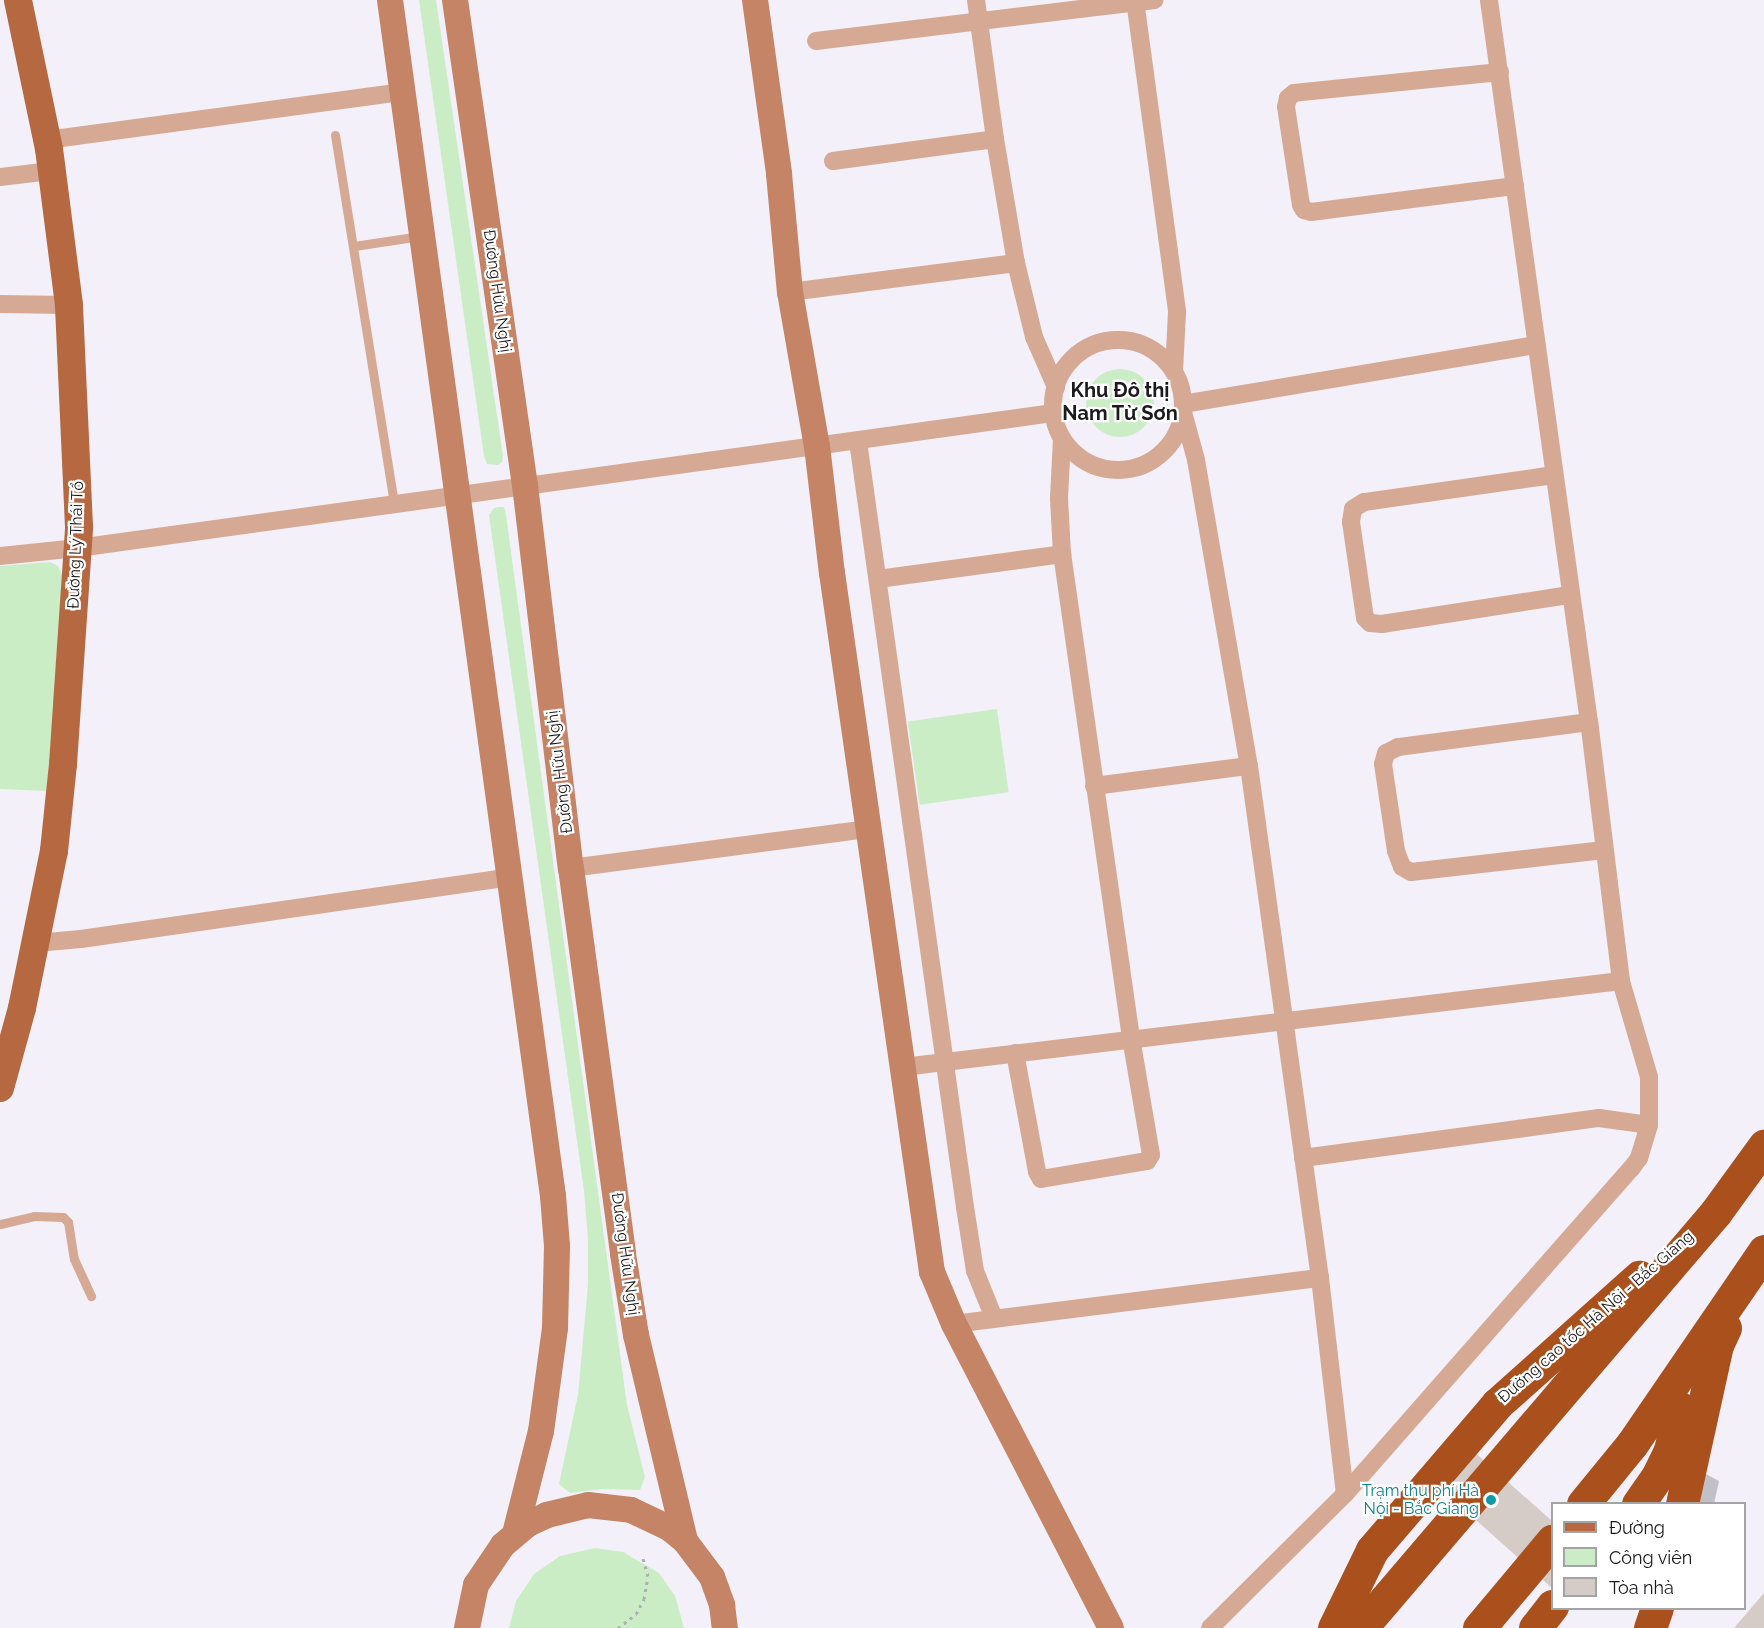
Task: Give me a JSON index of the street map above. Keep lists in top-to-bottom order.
{
  "streets": {
    "highway": ["Đường cao tốc Hà Nội - Bắc Giang"],
    "main road": ["Đường Hữu Nghị", "Đường Lý Thái Tổ"]
  },
  "districts": ["Khu Đô thị Nam Từ Sơn"],
  "places": ["Trạm thu phí Hà Nội - Bắc Giang"],
  "legend": ["Đường", "Công viên", "Tòa nhà"]
}
